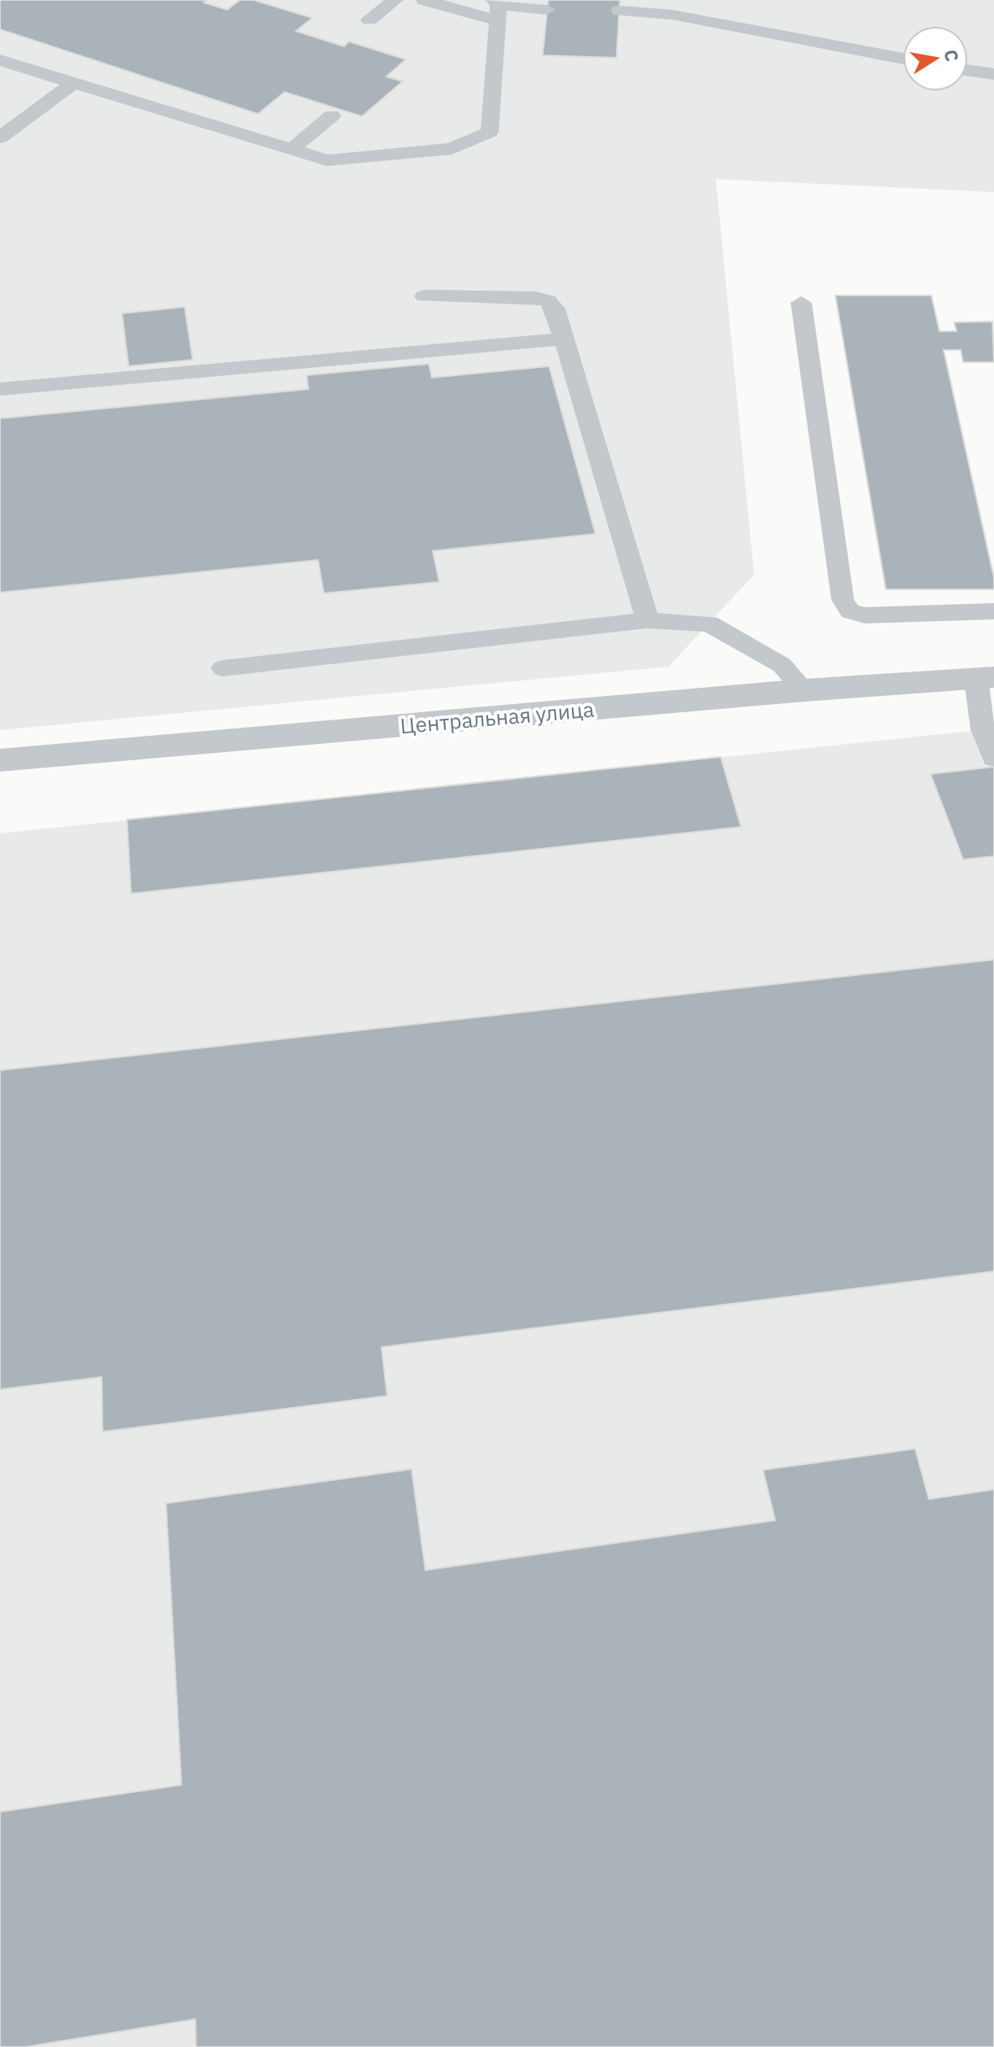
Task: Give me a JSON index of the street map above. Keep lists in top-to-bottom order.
{
  "streets": {
    "street": ["Центральная улица"]
  },
  "north": "right"
}
